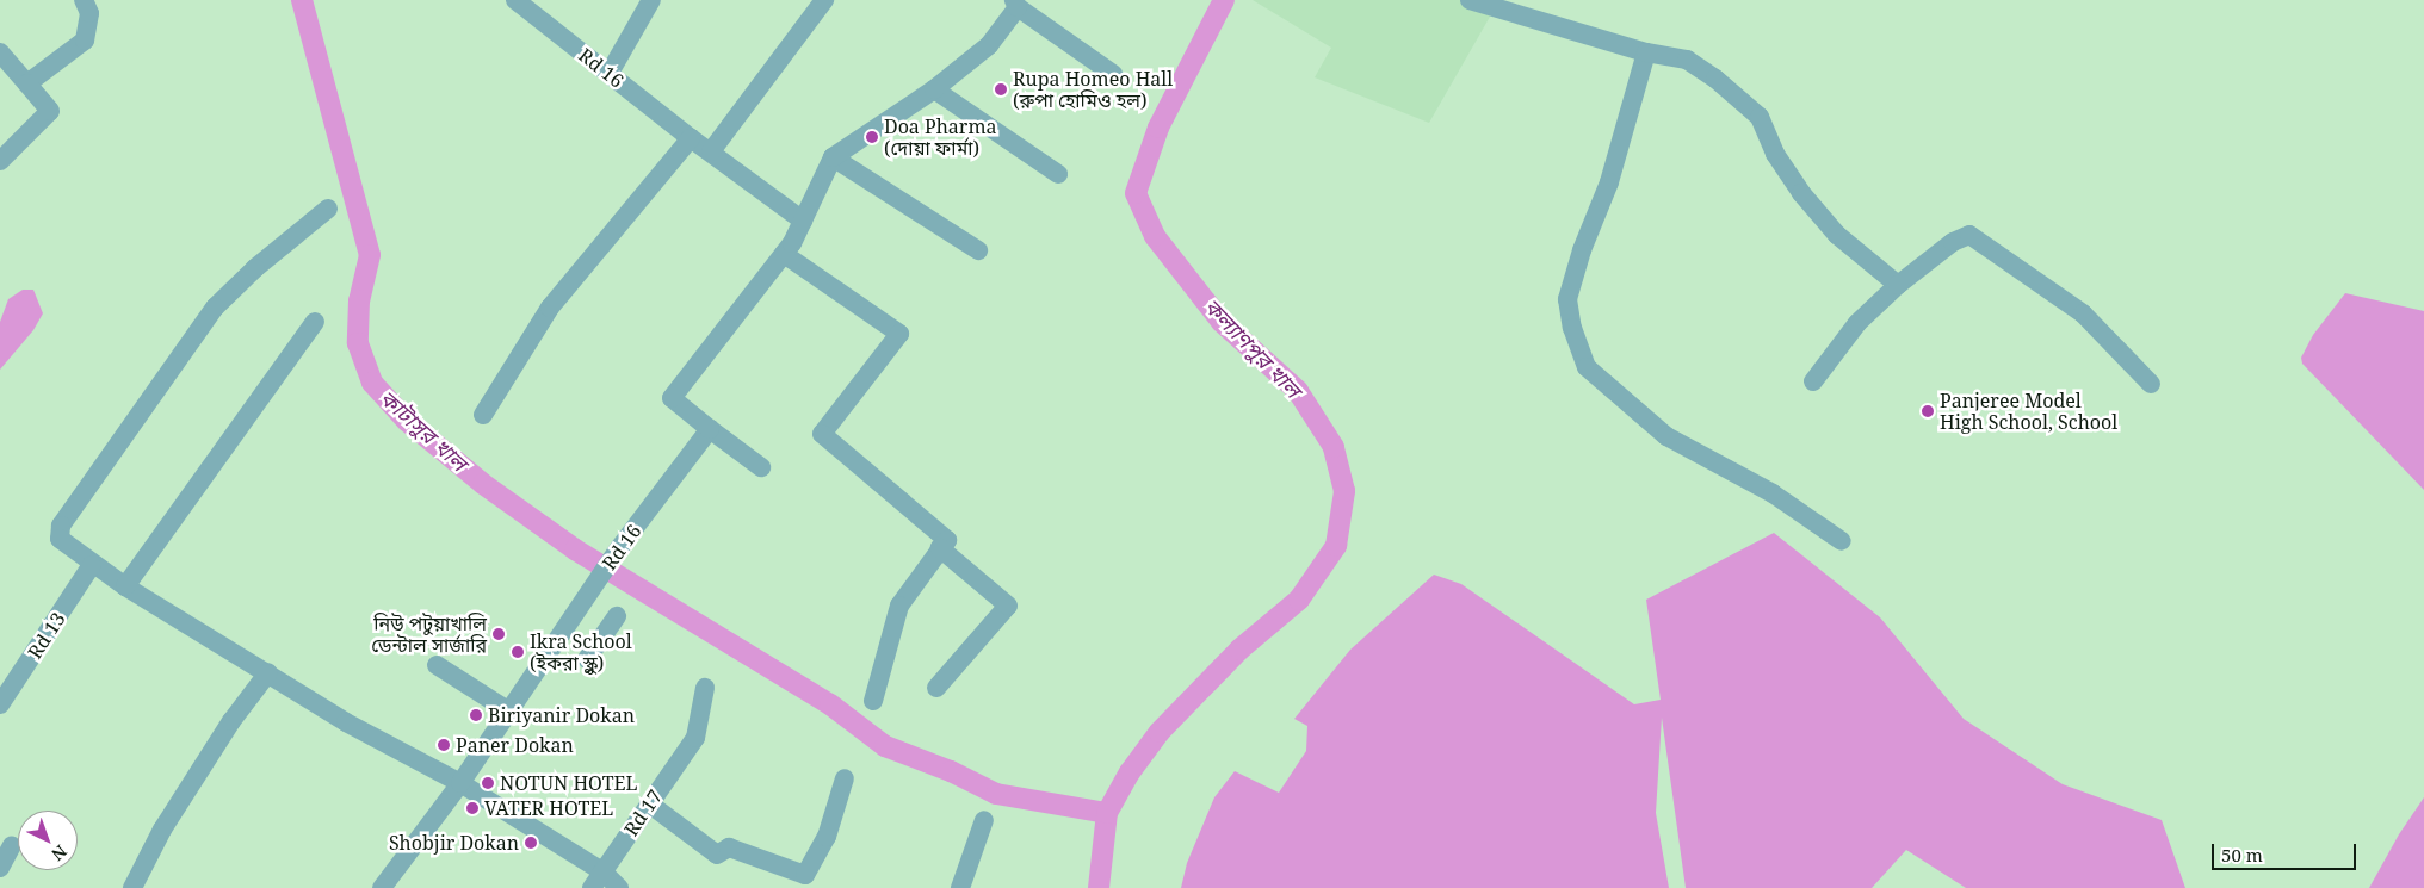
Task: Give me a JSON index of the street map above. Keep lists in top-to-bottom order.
{
  "streets": {
    "street": ["Rd 16", "Rd 13", "Rd 17"]
  },
  "water": ["কল্যাণপুর খাল", "কাটাসুর খাল"],
  "places": [
    "Rupa Homeo Hall (রুপা হোমিও হল)",
    "Doa Pharma (দোয়া ফার্মা)",
    "Panjeree Model High School, School",
    "নিউ পটুয়াখালি ডেন্টাল সার্জারি",
    "Ikra School (ইকরা স্কুল)",
    "Biriyanir Dokan",
    "Paner Dokan",
    "NOTUN HOTEL",
    "VATER HOTEL",
    "Shobjir Dokan"
  ],
  "scale_bar": "50 m",
  "north": "bottom right"
}
